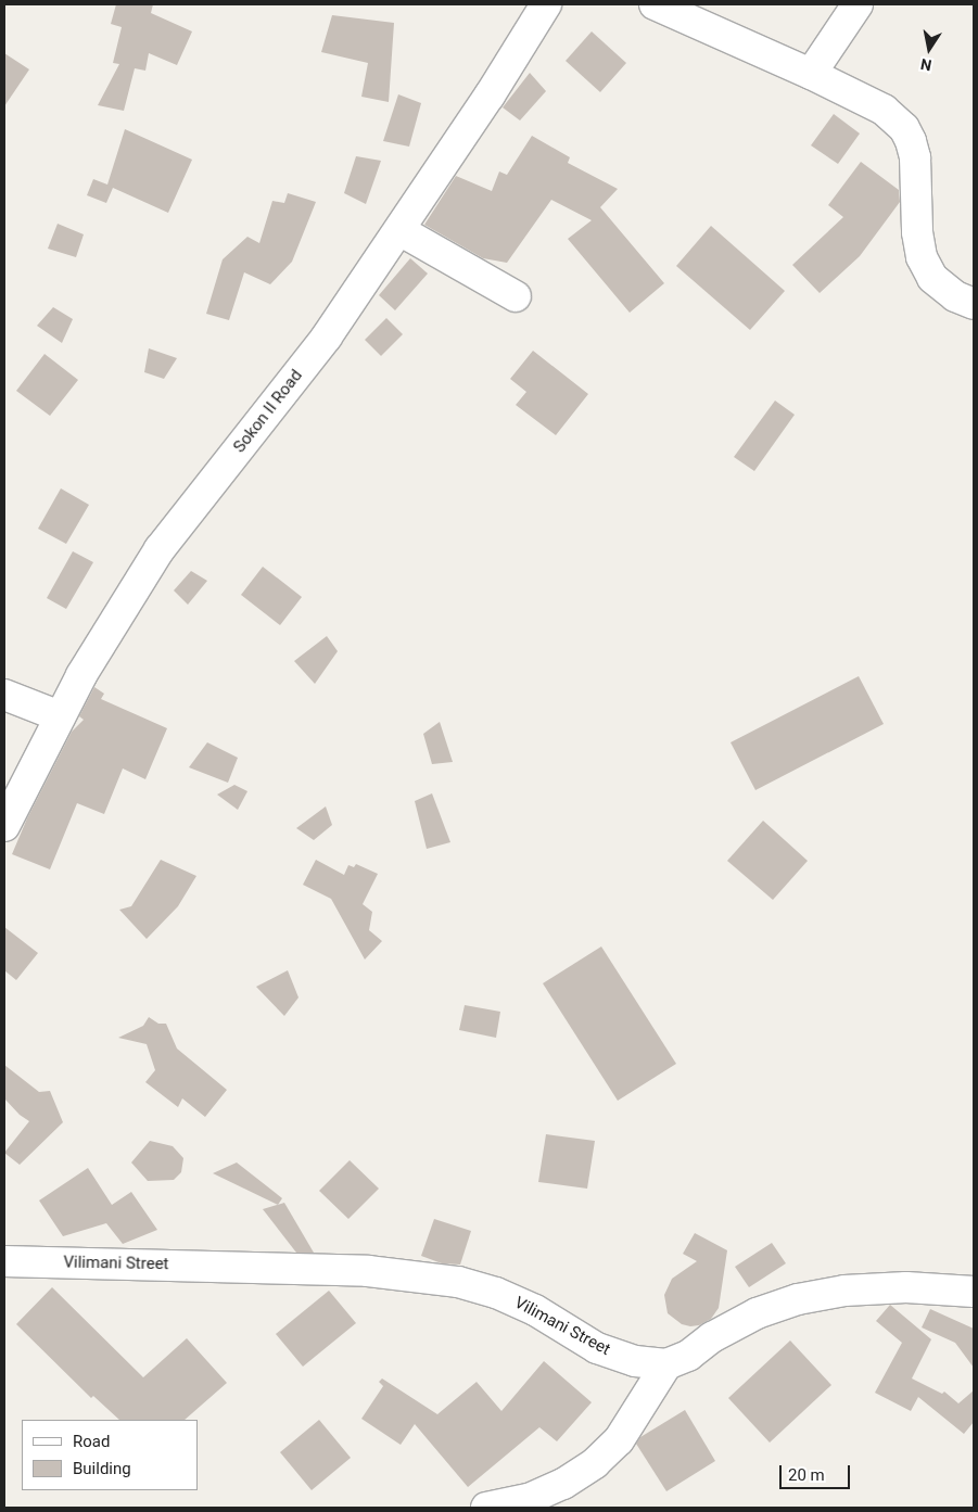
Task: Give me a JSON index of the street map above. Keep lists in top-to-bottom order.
{
  "streets": {
    "street": ["Sokon II Road", "Vilimani Street"]
  },
  "legend": ["Road", "Building"],
  "scale_bar": "20 m",
  "north": "bottom"
}
